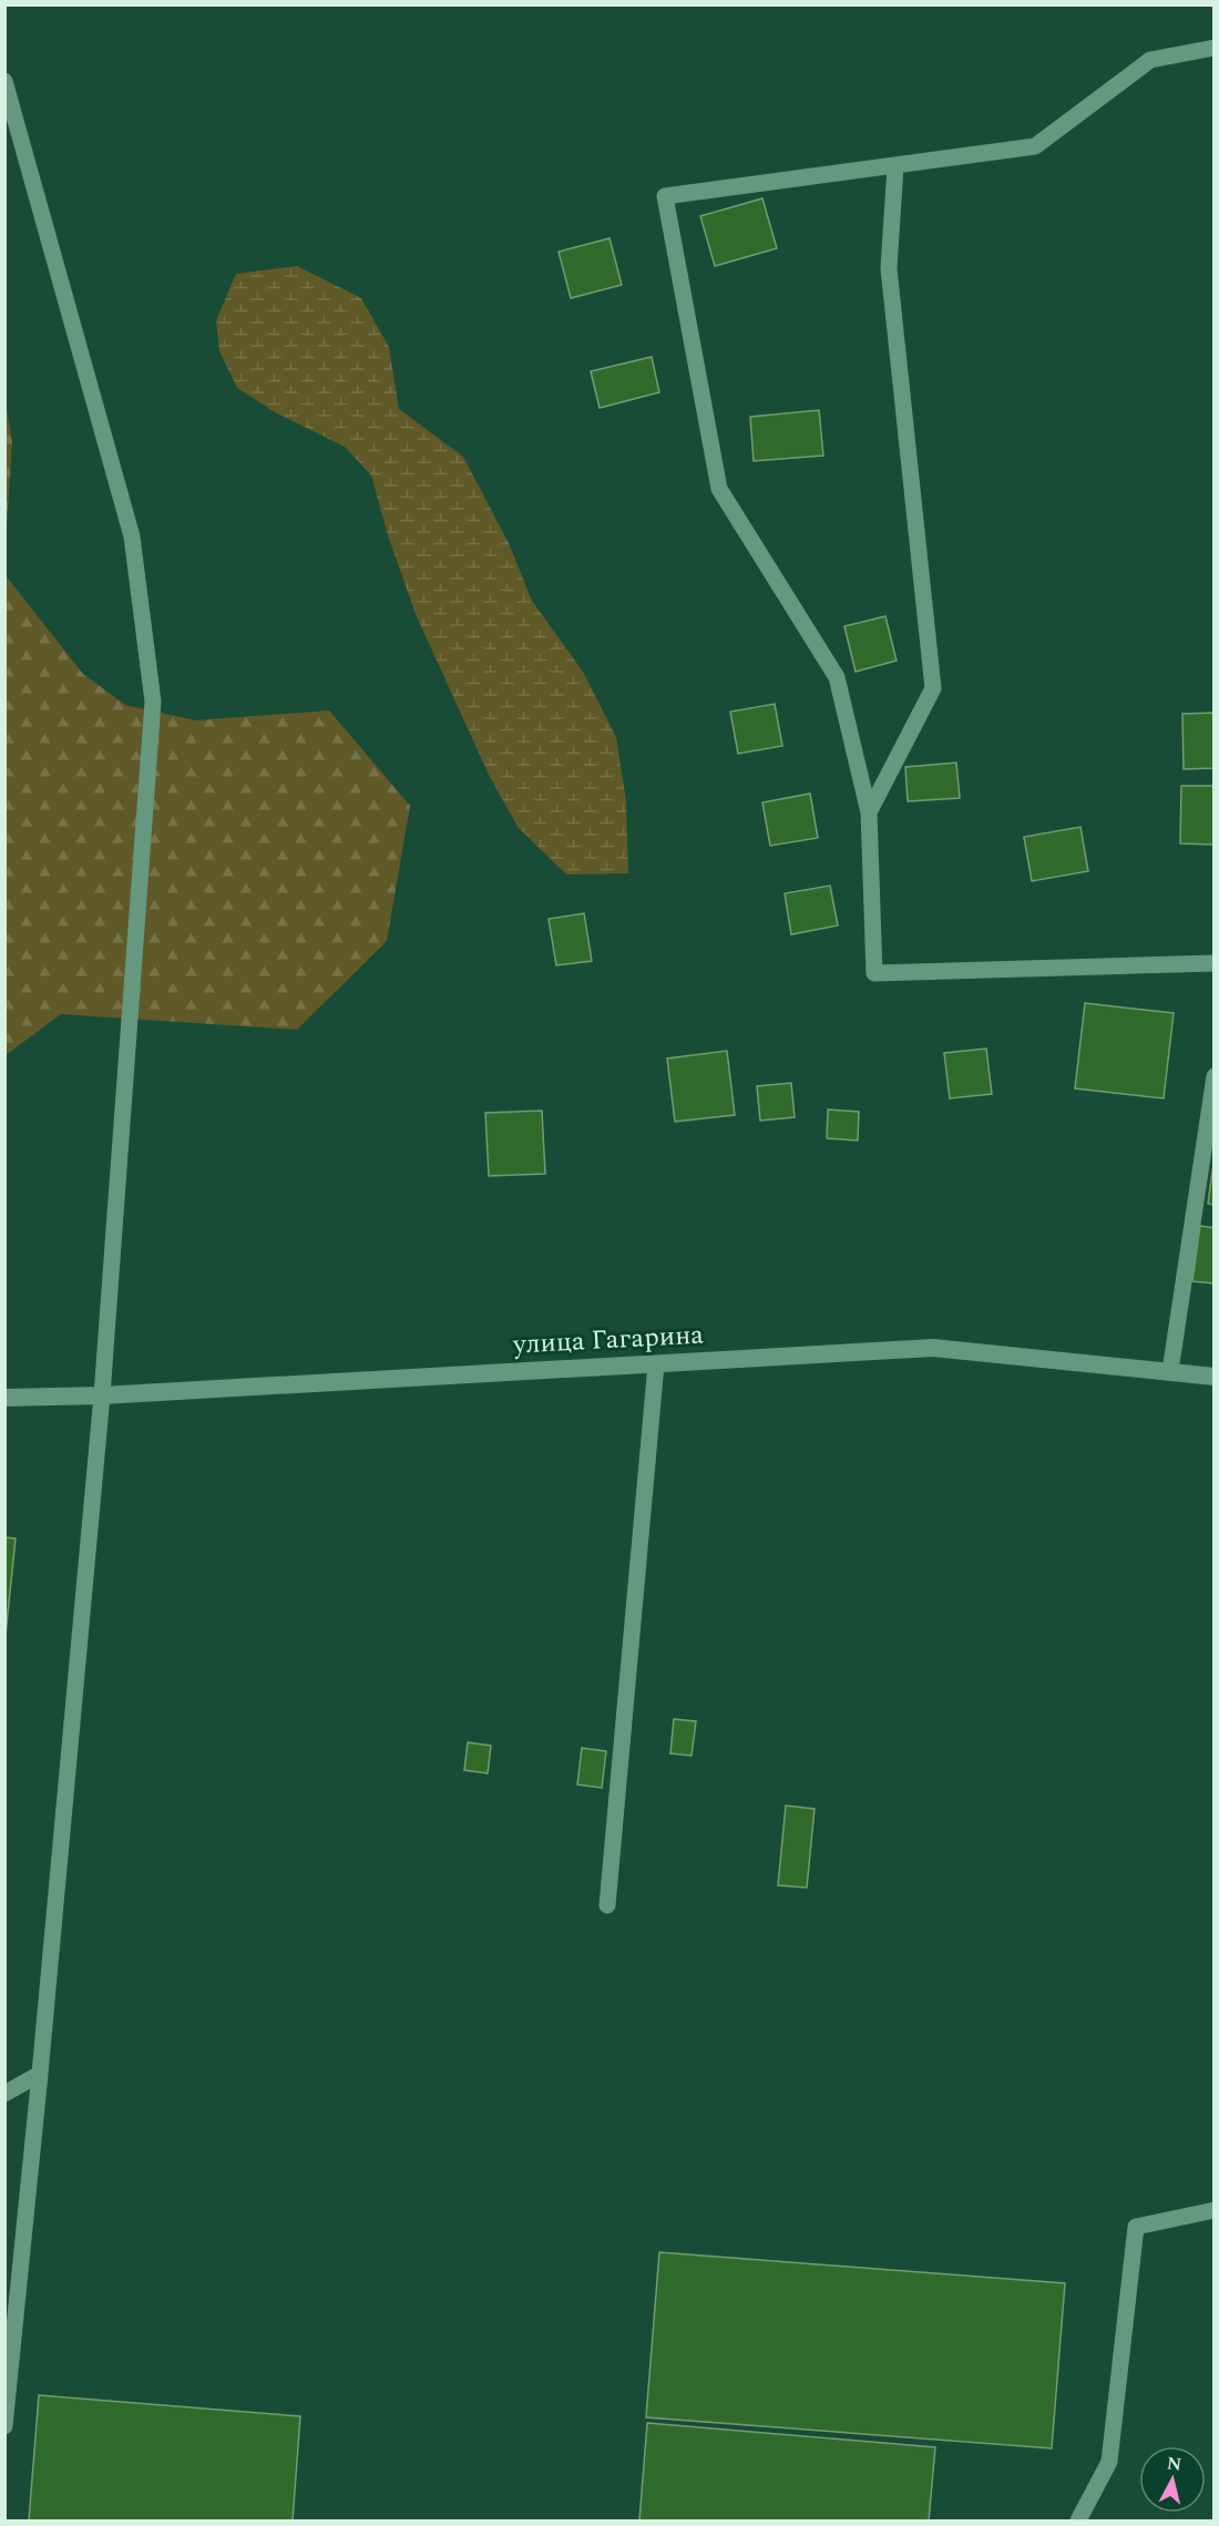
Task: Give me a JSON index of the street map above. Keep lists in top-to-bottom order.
{
  "streets": {
    "street": ["улица Гагарина"]
  },
  "north": "top"
}
